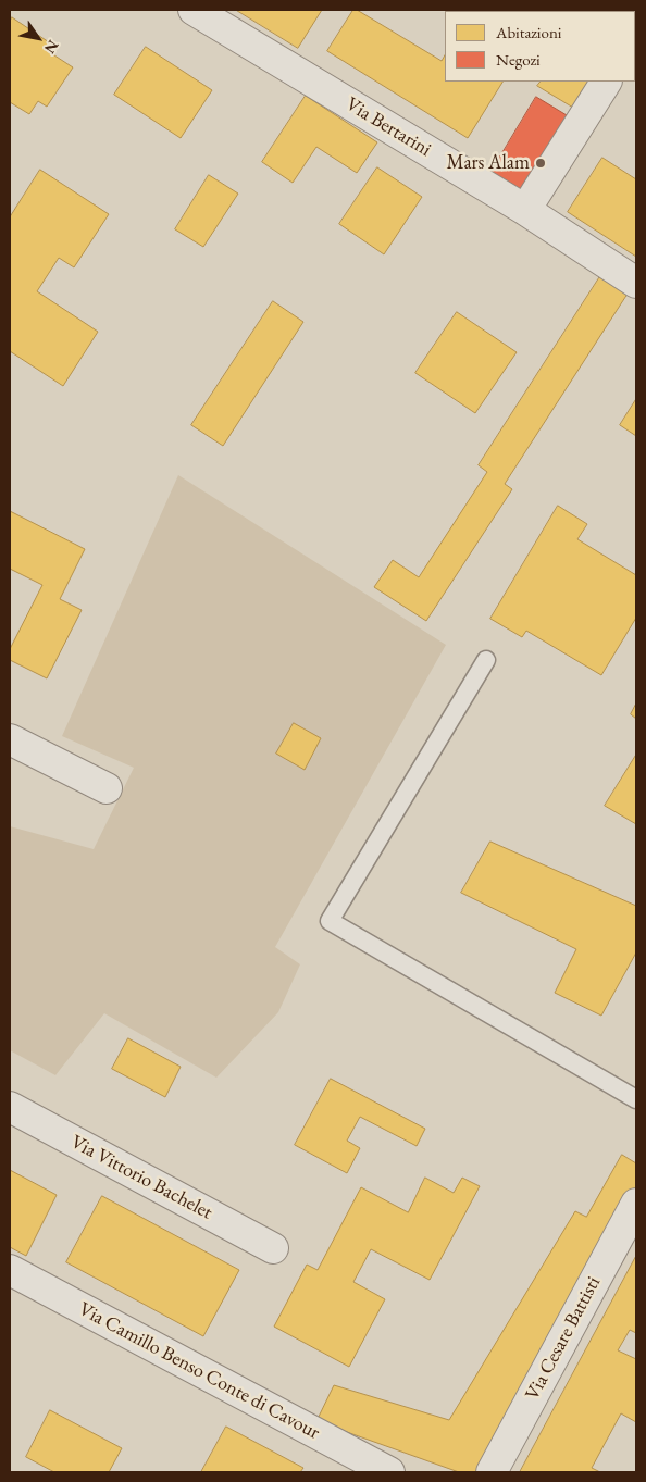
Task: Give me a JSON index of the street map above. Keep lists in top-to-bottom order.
{
  "streets": {
    "street": [
      "Via Bertarini",
      "Via Vittorio Bachelet",
      "Via Cesare Battisti",
      "Via Camillo Benso Conte di Cavour"
    ]
  },
  "places": ["Mars Alam"],
  "legend": ["Abitazioni", "Negozi"],
  "north": "bottom right"
}
